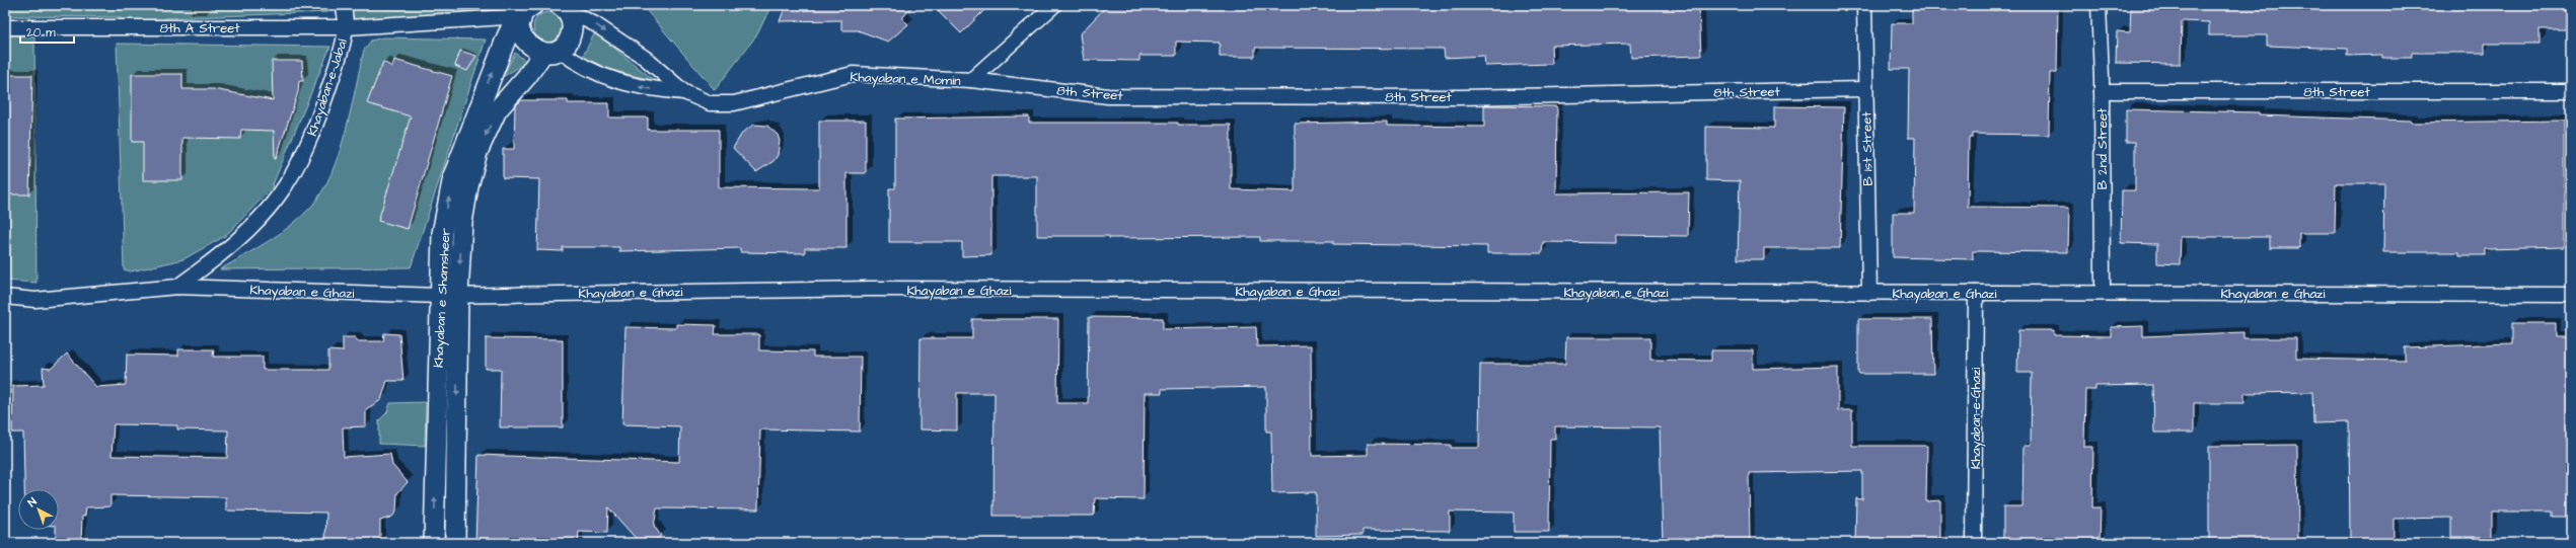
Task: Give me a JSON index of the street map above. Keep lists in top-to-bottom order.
{
  "streets": {
    "main road": ["Khayaban e Shamsheer"],
    "street": [
      "8th A Street",
      "Khayaban e Momin",
      "Khayaban-e-Jabal",
      "8th Street",
      "B 1st Street",
      "B 2nd Street",
      "Khayaban e Ghazi",
      "Khayaban-e-Ghazi"
    ]
  },
  "crossings": [
    ["8th A Street", "Khayaban-e-Jabal"],
    ["8th A Street", "Khayaban e Shamsheer"],
    ["Khayaban e Momin", "8th Street"],
    ["Khayaban e Momin", "Khayaban e Shamsheer"],
    ["Khayaban-e-Jabal", "Khayaban e Ghazi"],
    ["8th Street", "B 1st Street"],
    ["8th Street", "B 2nd Street"],
    ["B 1st Street", "Khayaban e Ghazi"],
    ["B 2nd Street", "Khayaban e Ghazi"],
    ["Khayaban e Ghazi", "Khayaban e Shamsheer"],
    ["Khayaban e Ghazi", "Khayaban-e-Ghazi"]
  ],
  "scale_bar": "20 m",
  "north": "top left"
}
